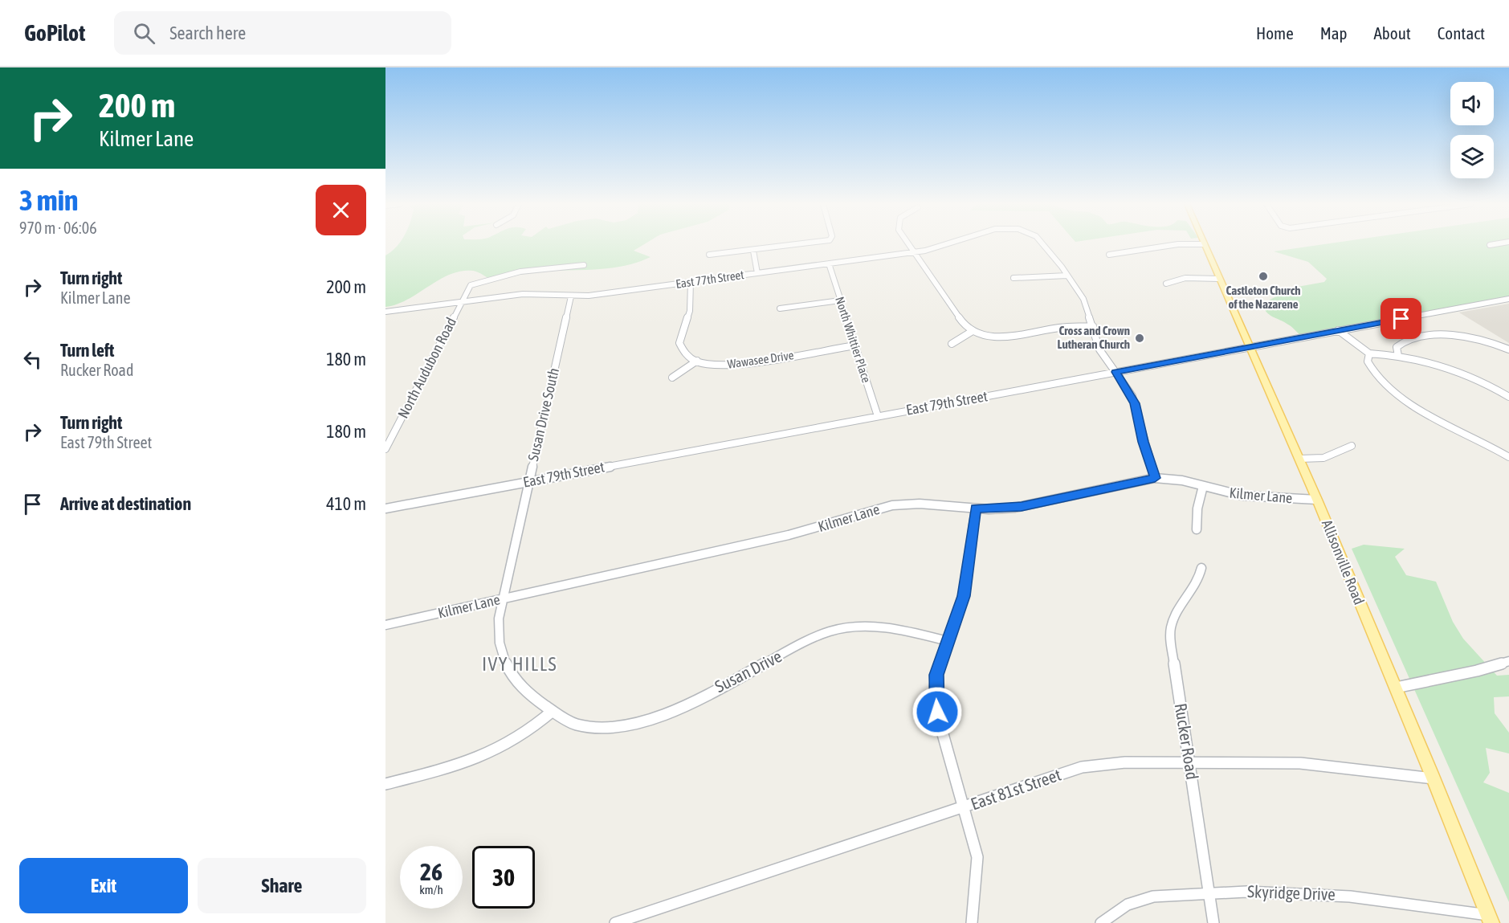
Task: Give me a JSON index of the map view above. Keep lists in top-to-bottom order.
{
  "streets": {
    "main road": ["Allisonville Road"],
    "street": [
      "East 77th Street",
      "North Whittier Place",
      "Wawasee Drive",
      "North Audubon Road",
      "East 79th Street",
      "Susan Drive South",
      "Kilmer Lane",
      "Susan Drive",
      "Rucker Road",
      "East 81st Street",
      "Skyridge Drive"
    ]
  },
  "crossings": [
    ["East 77th Street", "North Whittier Place"],
    ["East 77th Street", "North Audubon Road"],
    ["East 77th Street", "Susan Drive South"],
    ["North Whittier Place", "Wawasee Drive"],
    ["North Whittier Place", "East 79th Street"],
    ["East 79th Street", "Susan Drive South"],
    ["East 79th Street", "Allisonville Road"],
    ["Susan Drive South", "Kilmer Lane"],
    ["Susan Drive South", "Susan Drive"],
    ["Kilmer Lane", "Allisonville Road"],
    ["Allisonville Road", "East 81st Street"],
    ["Allisonville Road", "Skyridge Drive"],
    ["Rucker Road", "East 81st Street"],
    ["Rucker Road", "Skyridge Drive"]
  ],
  "districts": ["IVY HILLS"],
  "places": ["Castleton Church of the Nazarene", "Cross and Crown Lutheran Church"],
  "page": {
    "header": "GoPilot",
    "search": "Search here",
    "nav": [
      "Home",
      "Map",
      "About",
      "Contact"
    ],
    "turn": ["200 m", "Kilmer Lane"],
    "heading": ["3 min", "970 m · 06:06"],
    "list": [
      {
        "name": "Turn right",
        "note": "Kilmer Lane",
        "value": "200 m"
      },
      {
        "name": "Turn left",
        "note": "Rucker Road",
        "value": "180 m"
      },
      {
        "name": "Turn right",
        "note": "East 79th Street",
        "value": "180 m"
      },
      {
        "name": "Arrive at destination",
        "value": "410 m"
      }
    ],
    "speed": "26 km/h",
    "limit": "30",
    "buttons": ["Exit", "Share"]
  }
}
